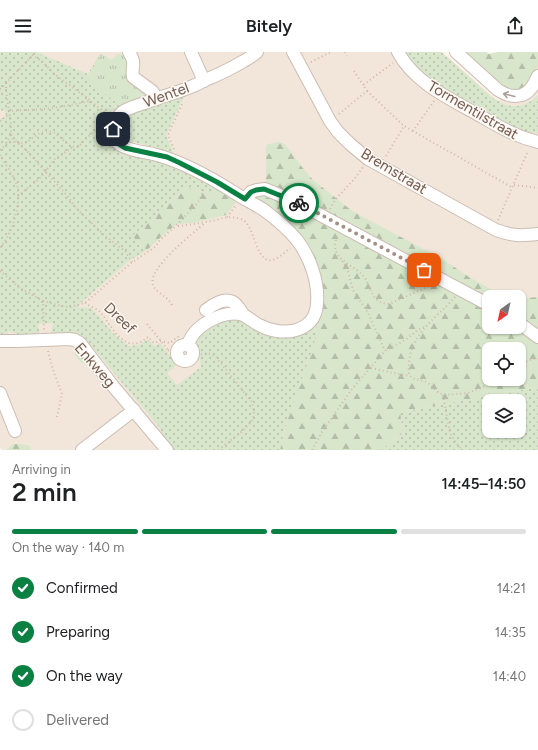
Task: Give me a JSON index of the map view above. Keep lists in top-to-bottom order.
{
  "streets": {
    "street": [
      "Wentel",
      "Tormentilstraat",
      "Bremstraat",
      "Enkweg"
    ],
    "path": ["Dreef"]
  },
  "north": "bottom left",
  "page": {
    "header": "Bitely",
    "heading": ["2 min", "Arriving in", "14:45–14:50"],
    "bar": "On the way · 140 m",
    "list": [
      ["Confirmed", "14:21"],
      ["Preparing", "14:35"],
      ["On the way", "14:40"],
      "Delivered"
    ]
  }
}
